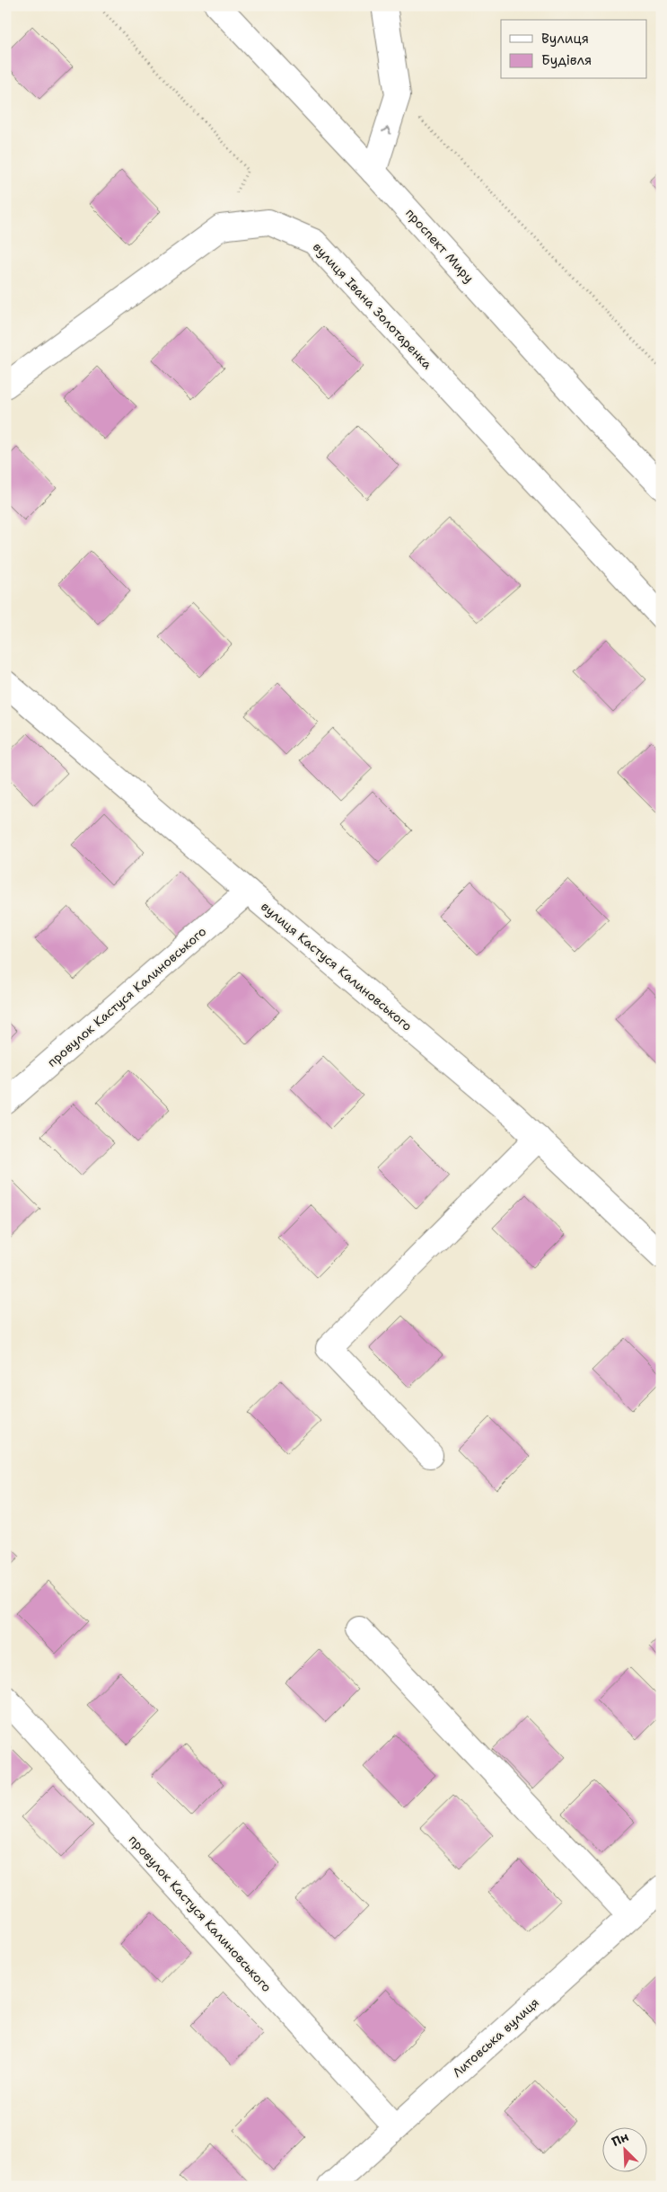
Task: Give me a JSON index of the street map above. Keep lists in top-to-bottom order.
{
  "streets": {
    "street": [
      "проспект Миру",
      "вулиця Івана Золотаренка",
      "вулиця Кастуся Калиновського",
      "провулок Кастуся Калиновського",
      "Литовська вулиця"
    ]
  },
  "crossings": [
    ["вулиця Кастуся Калиновського", "провулок Кастуся Калиновського"],
    ["провулок Кастуся Калиновського", "Литовська вулиця"]
  ],
  "legend": ["Вулиця", "Будівля"],
  "north": "top left"
}
